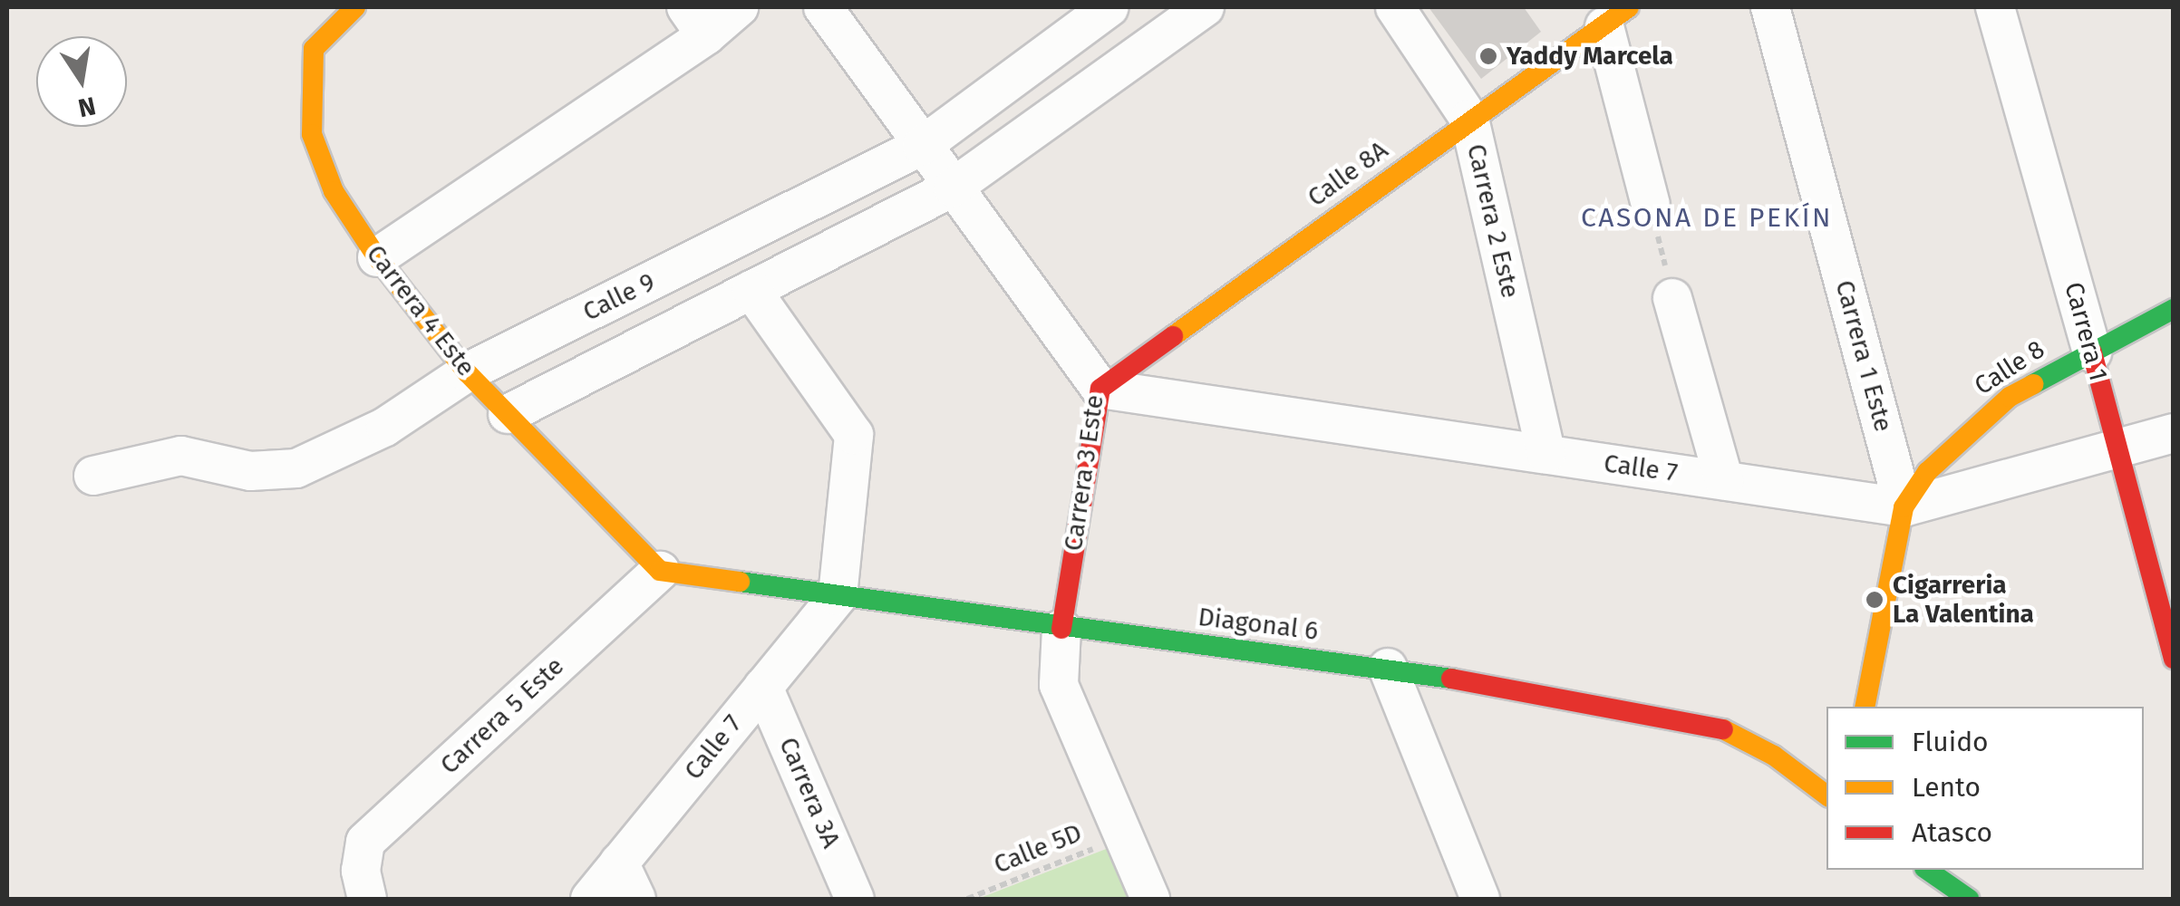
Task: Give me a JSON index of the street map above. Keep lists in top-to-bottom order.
{
  "streets": {
    "main road": [
      "Calle 8A",
      "Carrera 4 Este",
      "Carrera 1",
      "Carrera 1 Este",
      "Calle 8",
      "Carrera 3 Este",
      "Diagonal 6"
    ],
    "street": [
      "Carrera 2 Este",
      "Calle 9",
      "Calle 7",
      "Carrera 5 Este",
      "Carrera 3A"
    ],
    "path": ["Calle 5D"]
  },
  "crossings": [
    ["Calle 8A", "Carrera 2 Este"],
    ["Calle 8A", "Calle 7"],
    ["Calle 8A", "Carrera 3 Este"],
    ["Carrera 2 Este", "Calle 7"],
    ["Calle 9", "Carrera 4 Este"],
    ["Calle 9", "Carrera 3 Este"],
    ["Carrera 4 Este", "Diagonal 6"],
    ["Carrera 4 Este", "Carrera 5 Este"],
    ["Carrera 1", "Calle 8"],
    ["Carrera 1", "Calle 7"],
    ["Carrera 1 Este", "Calle 8"],
    ["Carrera 1 Este", "Calle 7"],
    ["Calle 8", "Calle 7"],
    ["Calle 7", "Carrera 3 Este"],
    ["Calle 7", "Diagonal 6"],
    ["Calle 7", "Carrera 3A"],
    ["Carrera 3 Este", "Diagonal 6"],
    ["Carrera 3 Este", "Calle 5D"],
    ["Diagonal 6", "Carrera 5 Este"]
  ],
  "districts": ["CASONA DE PEKÍN"],
  "places": ["Yaddy Marcela", "Cigarreria La Valentina"],
  "legend": ["Fluido", "Lento", "Atasco"],
  "north": "bottom"
}
